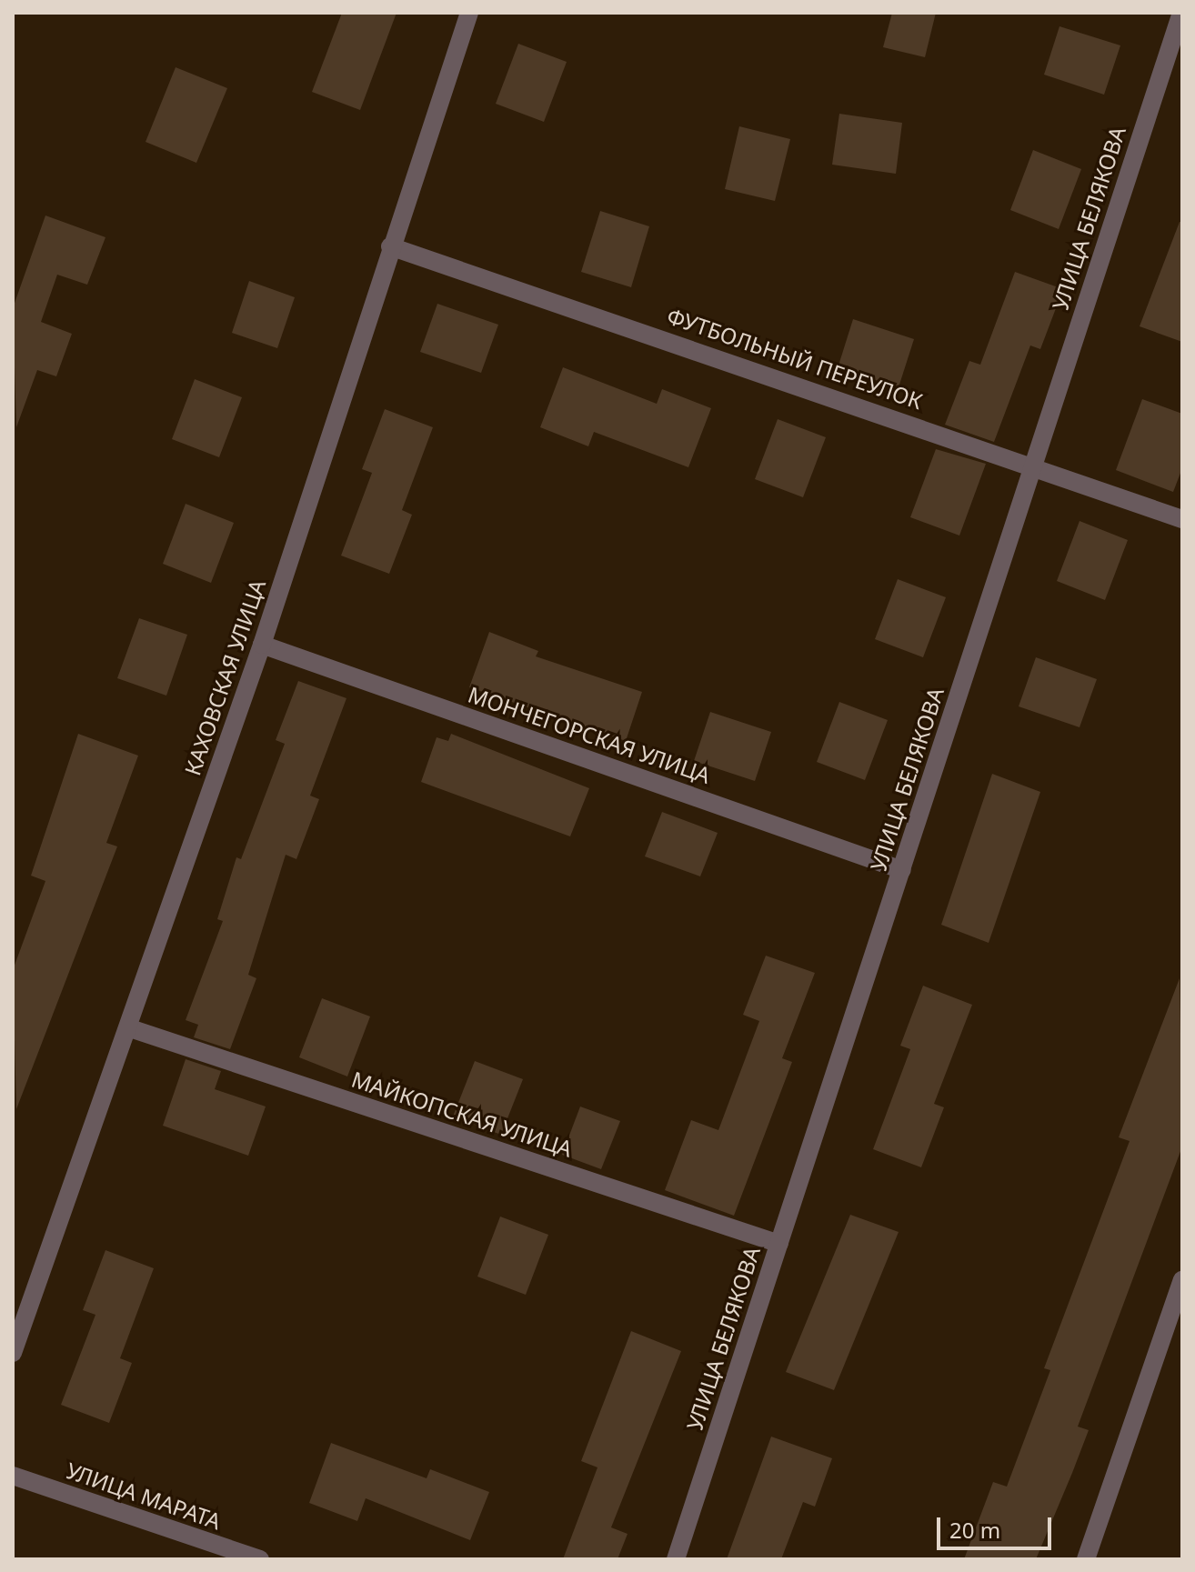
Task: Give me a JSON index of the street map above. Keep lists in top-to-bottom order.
{
  "streets": {
    "street": [
      "УЛИЦА БЕЛЯКОВА",
      "ФУТБОЛЬНЫЙ ПЕРЕУЛОК",
      "КАХОВСКАЯ УЛИЦА",
      "МОНЧЕГОРСКАЯ УЛИЦА",
      "МАЙКОПСКАЯ УЛИЦА",
      "УЛИЦА МАРАТА"
    ]
  },
  "crossings": [
    ["УЛИЦА БЕЛЯКОВА", "ФУТБОЛЬНЫЙ ПЕРЕУЛОК"],
    ["УЛИЦА БЕЛЯКОВА", "МОНЧЕГОРСКАЯ УЛИЦА"],
    ["УЛИЦА БЕЛЯКОВА", "МАЙКОПСКАЯ УЛИЦА"],
    ["ФУТБОЛЬНЫЙ ПЕРЕУЛОК", "КАХОВСКАЯ УЛИЦА"],
    ["КАХОВСКАЯ УЛИЦА", "МОНЧЕГОРСКАЯ УЛИЦА"],
    ["КАХОВСКАЯ УЛИЦА", "МАЙКОПСКАЯ УЛИЦА"]
  ],
  "scale_bar": "20 m"
}
